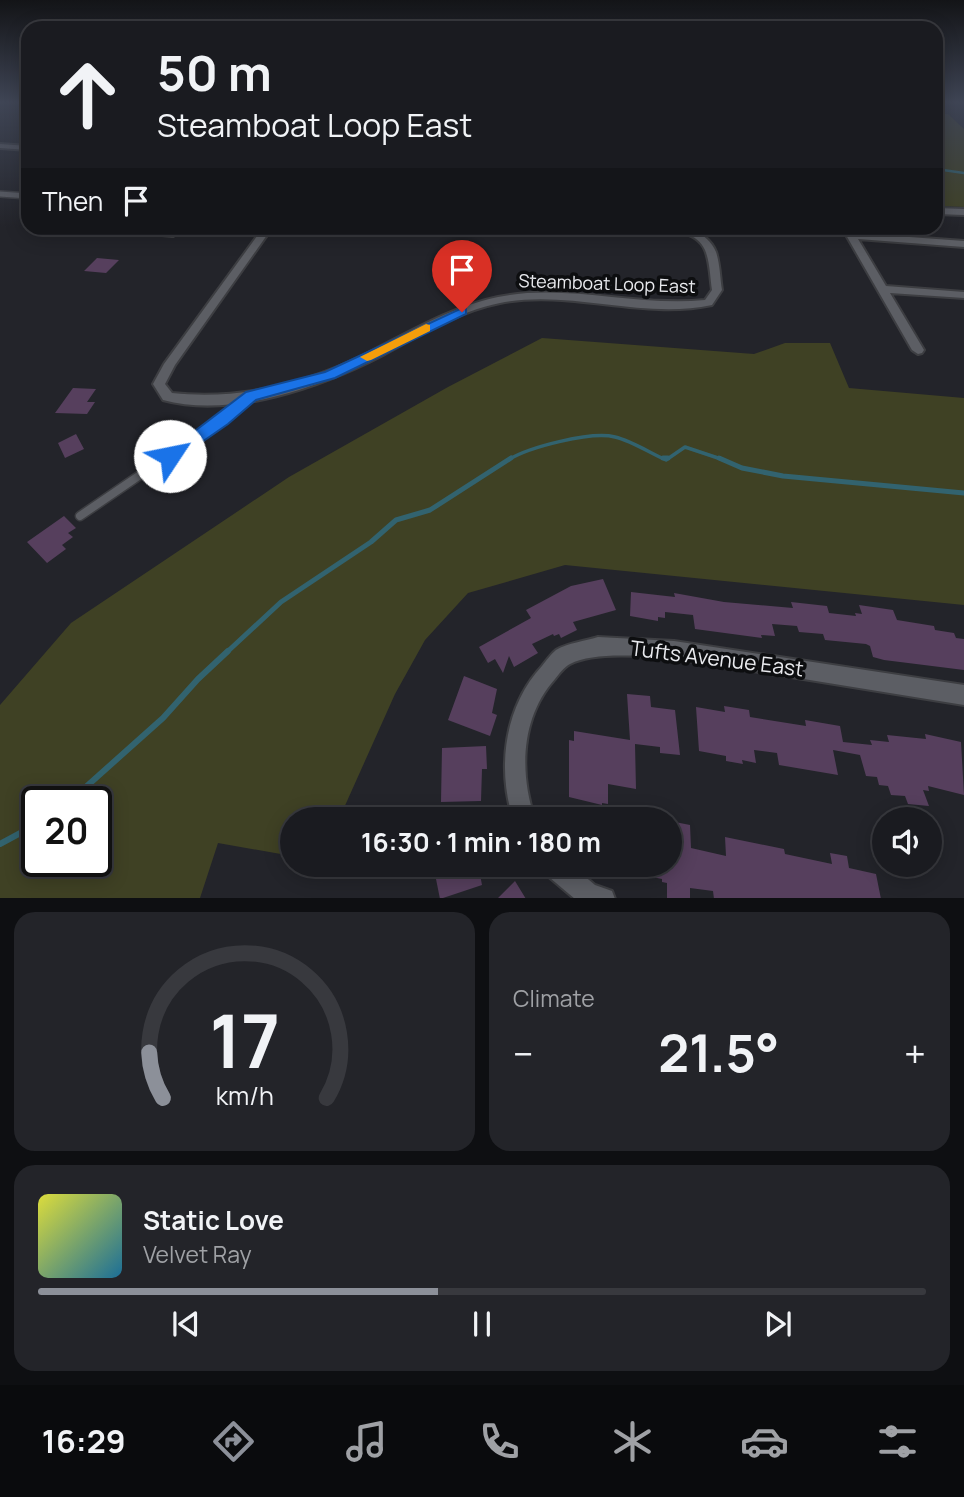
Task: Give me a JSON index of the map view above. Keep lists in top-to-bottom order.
{
  "streets": {
    "street": ["Steamboat Loop East", "Tufts Avenue East"]
  },
  "page": {
    "turn": ["50 m", "Steamboat Loop East"],
    "then": "Then",
    "limit": "20",
    "trip": "16:30 · 1 min · 180 m",
    "tile": "Climate",
    "heat": ["−", "21.5°", "+"],
    "song": ["Static Love", "Velvet Ray"],
    "tabs": "16:29",
    "gauge": ["17", "km/h"]
  }
}
